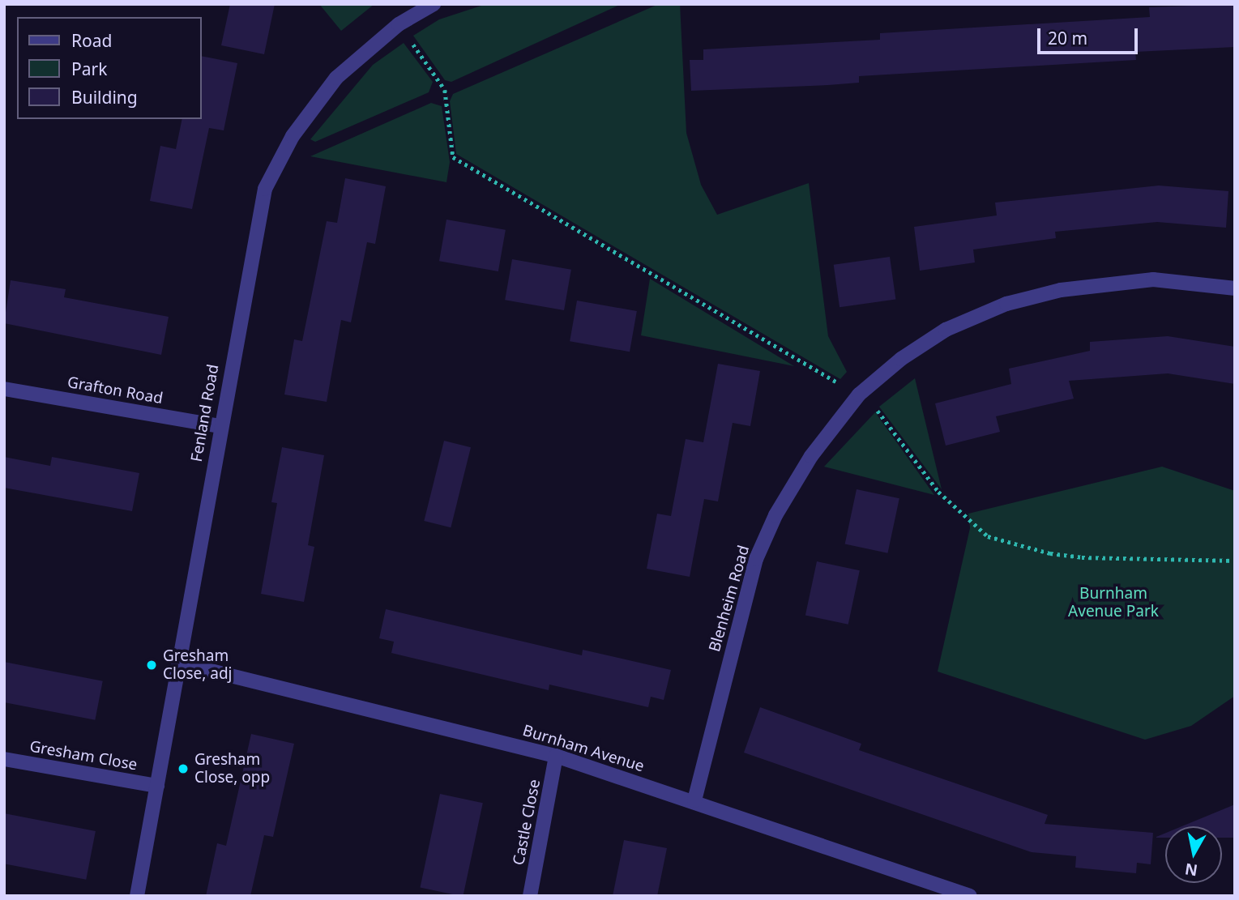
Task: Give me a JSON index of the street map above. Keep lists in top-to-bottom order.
{
  "streets": {
    "street": [
      "Grafton Road",
      "Fenland Road",
      "Blenheim Road",
      "Burnham Avenue",
      "Gresham Close",
      "Castle Close"
    ]
  },
  "crossings": [
    ["Grafton Road", "Fenland Road"],
    ["Fenland Road", "Burnham Avenue"],
    ["Fenland Road", "Gresham Close"],
    ["Blenheim Road", "Burnham Avenue"],
    ["Burnham Avenue", "Castle Close"]
  ],
  "parks": ["Burnham Avenue Park"],
  "places": ["Gresham Close, adj", "Gresham Close, opp"],
  "legend": ["Road", "Park", "Building"],
  "scale_bar": "20 m",
  "north": "bottom"
}
